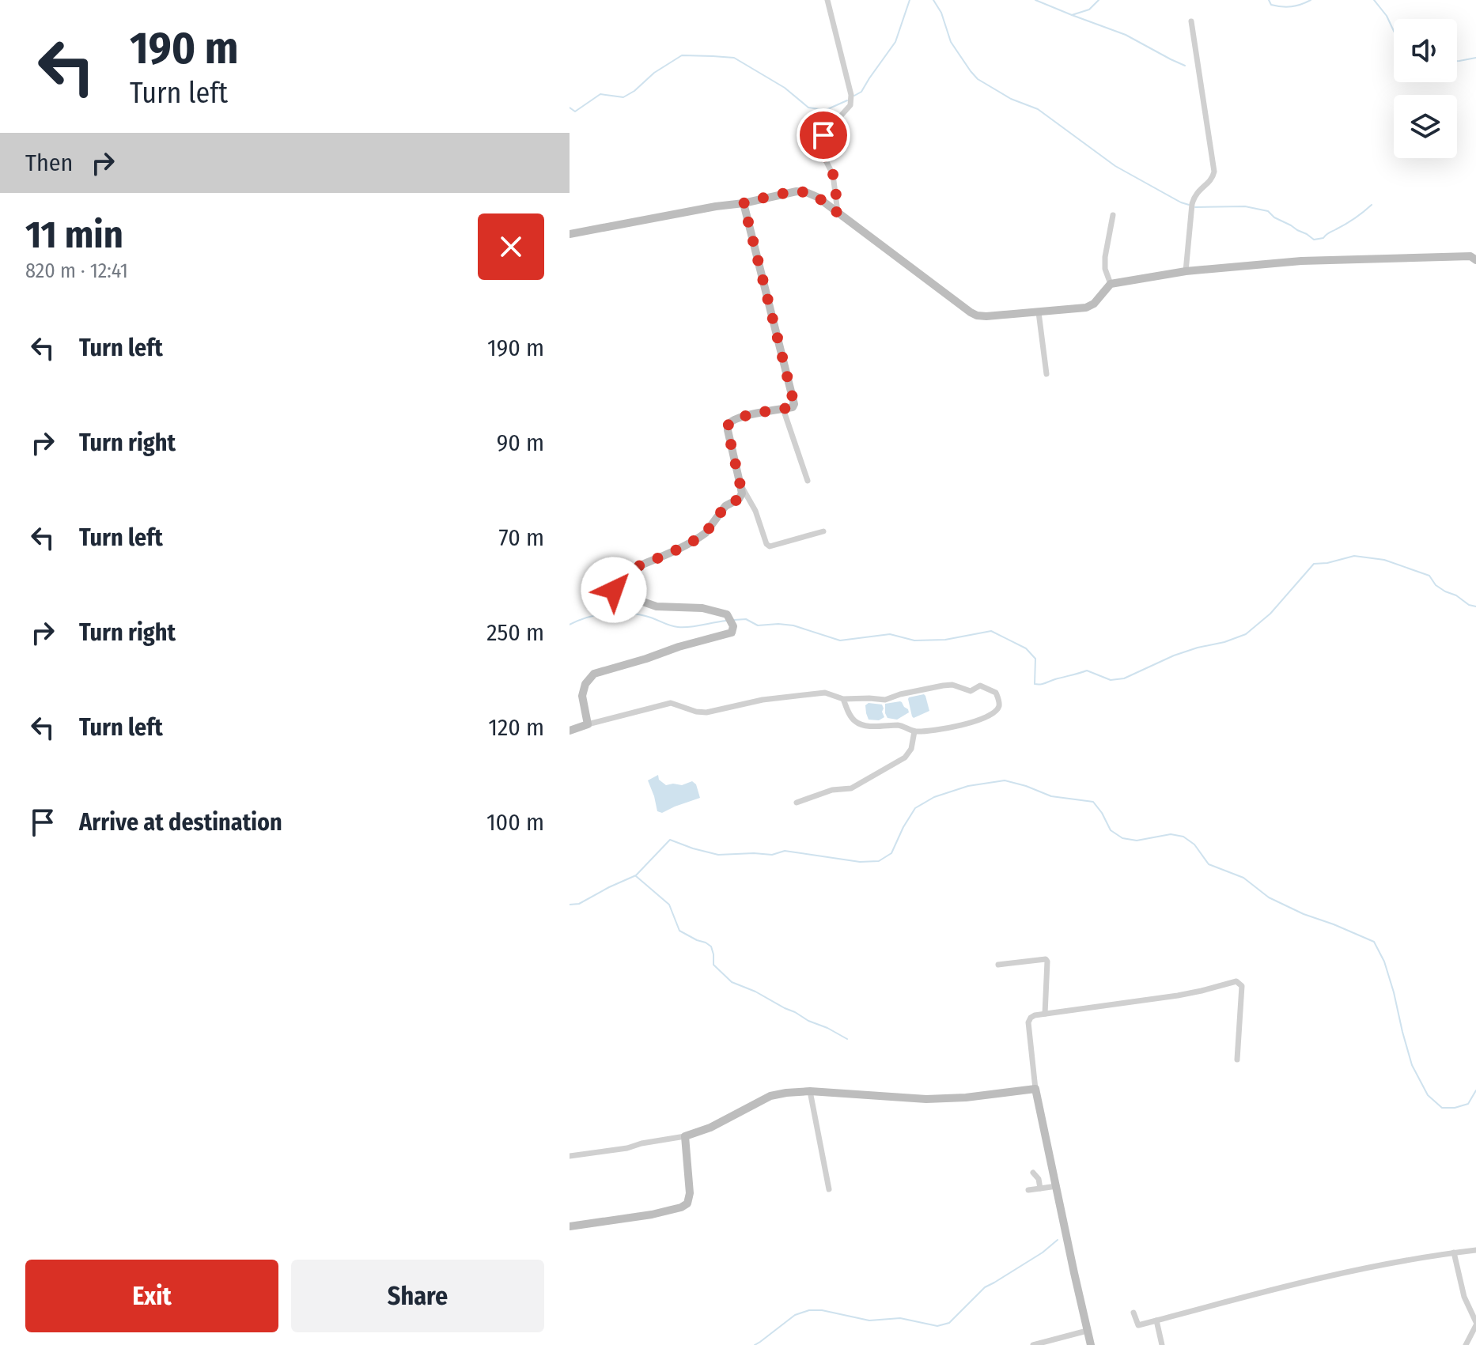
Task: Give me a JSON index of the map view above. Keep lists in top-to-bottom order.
{
  "page": {
    "turn": ["190 m", "Turn left"],
    "then": "Then",
    "heading": ["11 min", "820 m · 12:41"],
    "list": [
      {
        "name": "Turn left",
        "value": "190 m"
      },
      {
        "name": "Turn right",
        "value": "90 m"
      },
      {
        "name": "Turn left",
        "value": "70 m"
      },
      {
        "name": "Turn right",
        "value": "250 m"
      },
      {
        "name": "Turn left",
        "value": "120 m"
      },
      {
        "name": "Arrive at destination",
        "value": "100 m"
      }
    ],
    "buttons": ["Exit", "Share"]
  }
}
